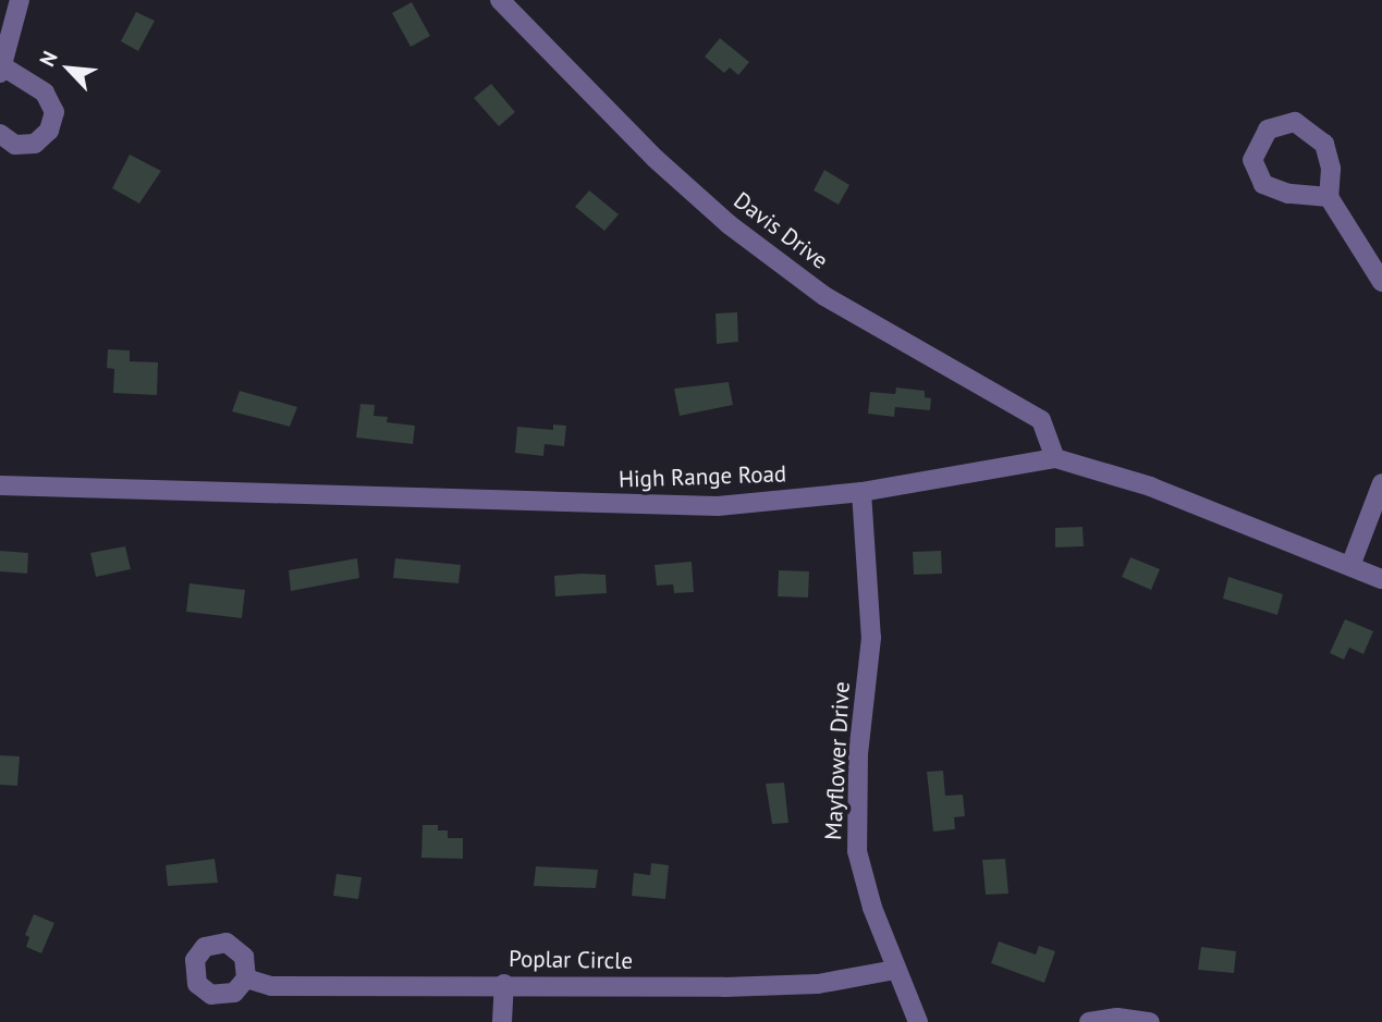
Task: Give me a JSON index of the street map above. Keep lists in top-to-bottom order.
{
  "streets": {
    "street": [
      "Davis Drive",
      "High Range Road",
      "Mayflower Drive",
      "Poplar Circle"
    ]
  },
  "crossings": [
    ["Davis Drive", "High Range Road"],
    ["High Range Road", "Mayflower Drive"],
    ["Mayflower Drive", "Poplar Circle"]
  ],
  "north": "top left"
}
